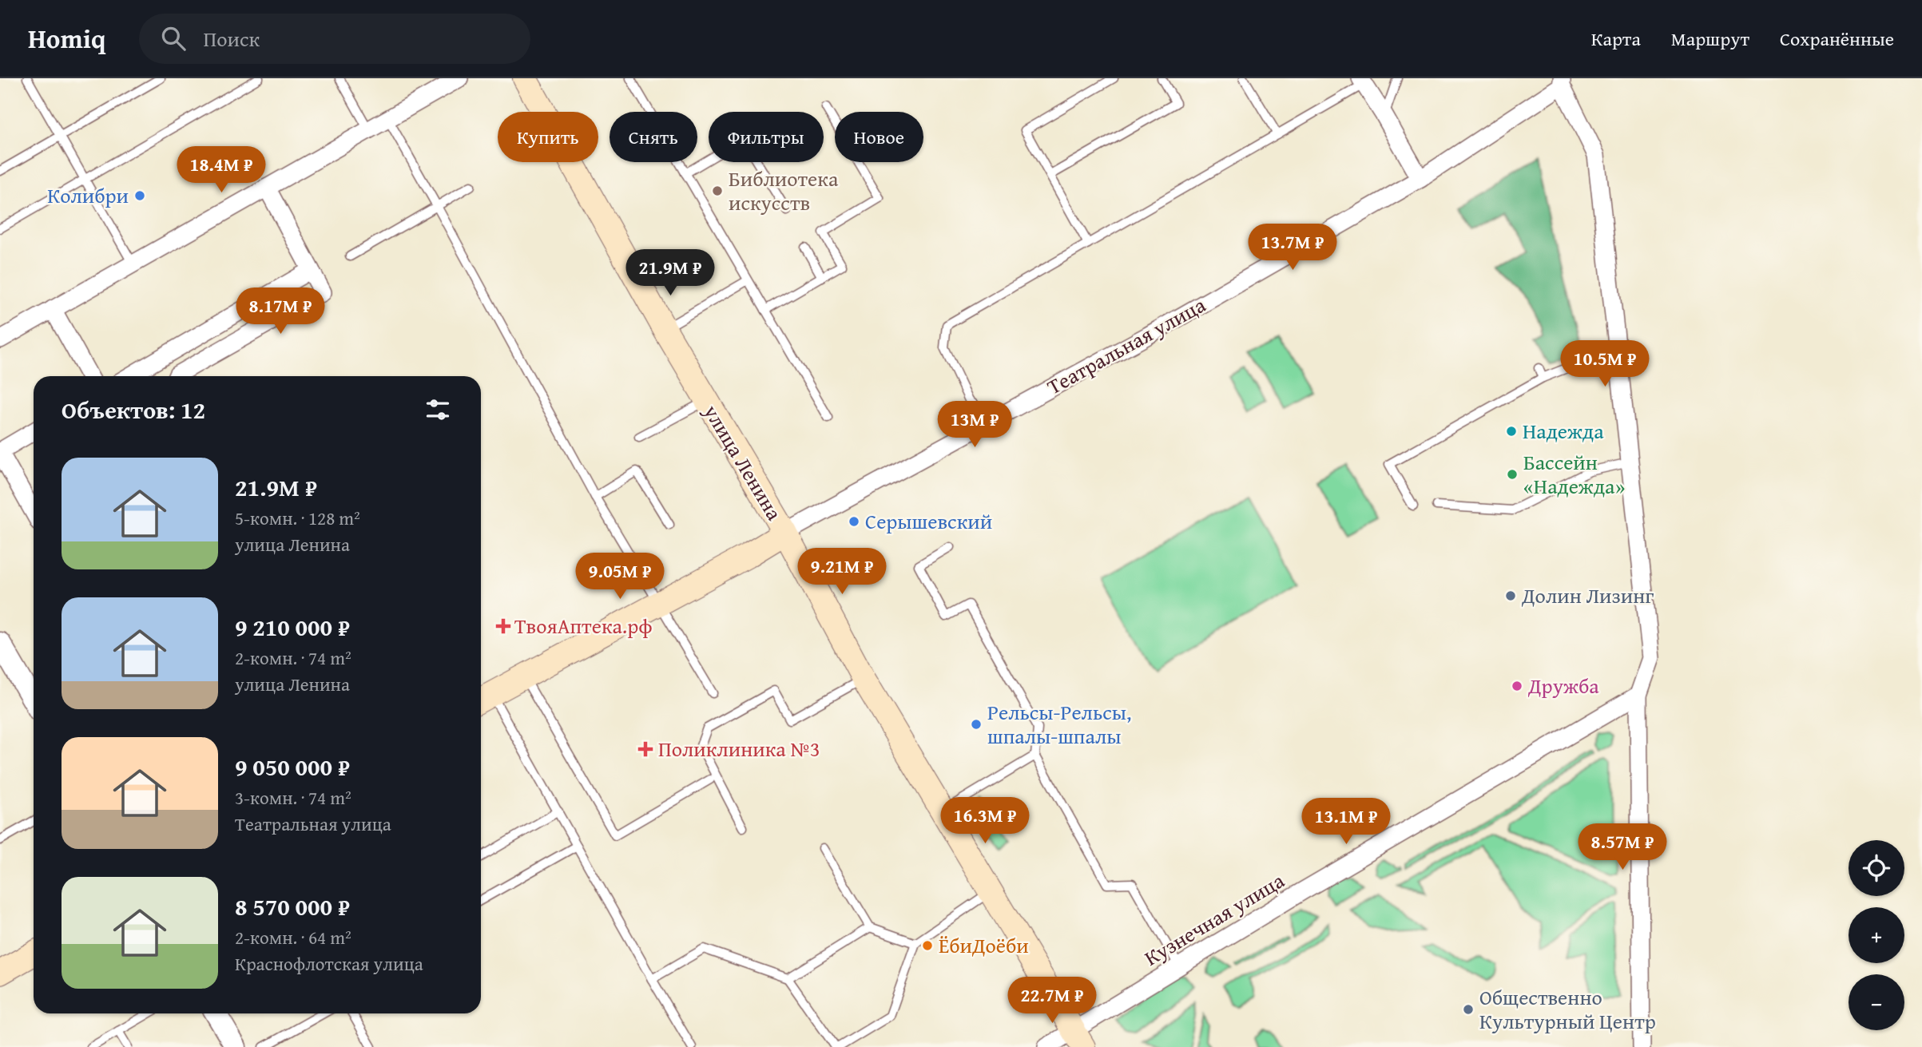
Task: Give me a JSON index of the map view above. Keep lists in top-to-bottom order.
{
  "streets": {
    "main road": ["Театральная улица", "улица Ленина"],
    "street": ["Кузнечная улица"]
  },
  "crossings": [
    ["Театральная улица", "улица Ленина"],
    ["улица Ленина", "Кузнечная улица"]
  ],
  "places": {
    "other": [
      "Библиотека искусств",
      "Колибри",
      "Надежда",
      "Бассейн «Надежда»",
      "Серышевский",
      "Долин Лизинг",
      "Дружба",
      "Рельсы-Рельсы, шпалы-шпалы",
      "ЁбиДоёби",
      "Общественно Культурный Центр"
    ],
    "health": ["ТвояАптека.рф", "Поликлиника №3"]
  },
  "page": {
    "header": "Homiq",
    "search": "Поиск",
    "nav": ["Карта", "Маршрут", "Сохранённые"],
    "chip": [
      "Купить",
      "Снять",
      "Фильтры",
      "Новое"
    ],
    "price": [
      "18.4M ₽",
      "13.7M ₽",
      "21.9M ₽",
      "8.17M ₽",
      "10.5M ₽",
      "13M ₽",
      "9.21M ₽",
      "9.05M ₽",
      "16.3M ₽",
      "13.1M ₽",
      "8.57M ₽",
      "22.7M ₽"
    ],
    "heading": "Объектов: 12",
    "list": [
      {
        "name": "21.9M ₽",
        "note": "5-комн. · 128 m² · улица Ленина"
      },
      {
        "name": "9 210 000 ₽",
        "note": "2-комн. · 74 m² · улица Ленина"
      },
      {
        "name": "9 050 000 ₽",
        "note": "3-комн. · 74 m² · Театральная улица"
      },
      {
        "name": "8 570 000 ₽",
        "note": "2-комн. · 64 m² · Краснофлотская улица"
      }
    ],
    "map_buttons": ["+", "−"]
  }
}
